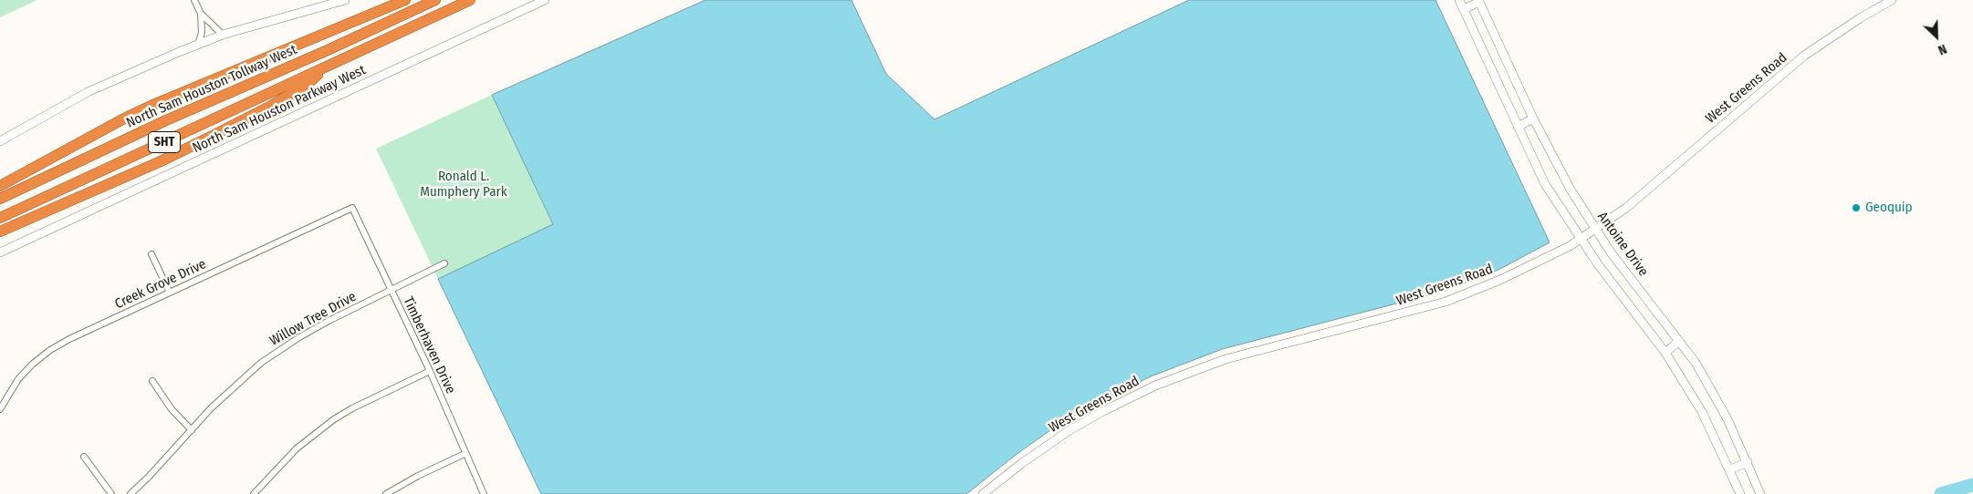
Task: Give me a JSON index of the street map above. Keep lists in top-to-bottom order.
{
  "streets": {
    "highway": ["North Sam Houston Tollway West", "SHT"],
    "main road": ["West Greens Road", "North Sam Houston Parkway West", "Antoine Drive"],
    "street": ["Creek Grove Drive", "Willow Tree Drive", "Timberhaven Drive"]
  },
  "crossings": [
    ["West Greens Road", "Antoine Drive"],
    ["Creek Grove Drive", "Timberhaven Drive"],
    ["Willow Tree Drive", "Timberhaven Drive"]
  ],
  "parks": ["Ronald L. Mumphery Park"],
  "places": ["Geoquip"],
  "north": "bottom right"
}
